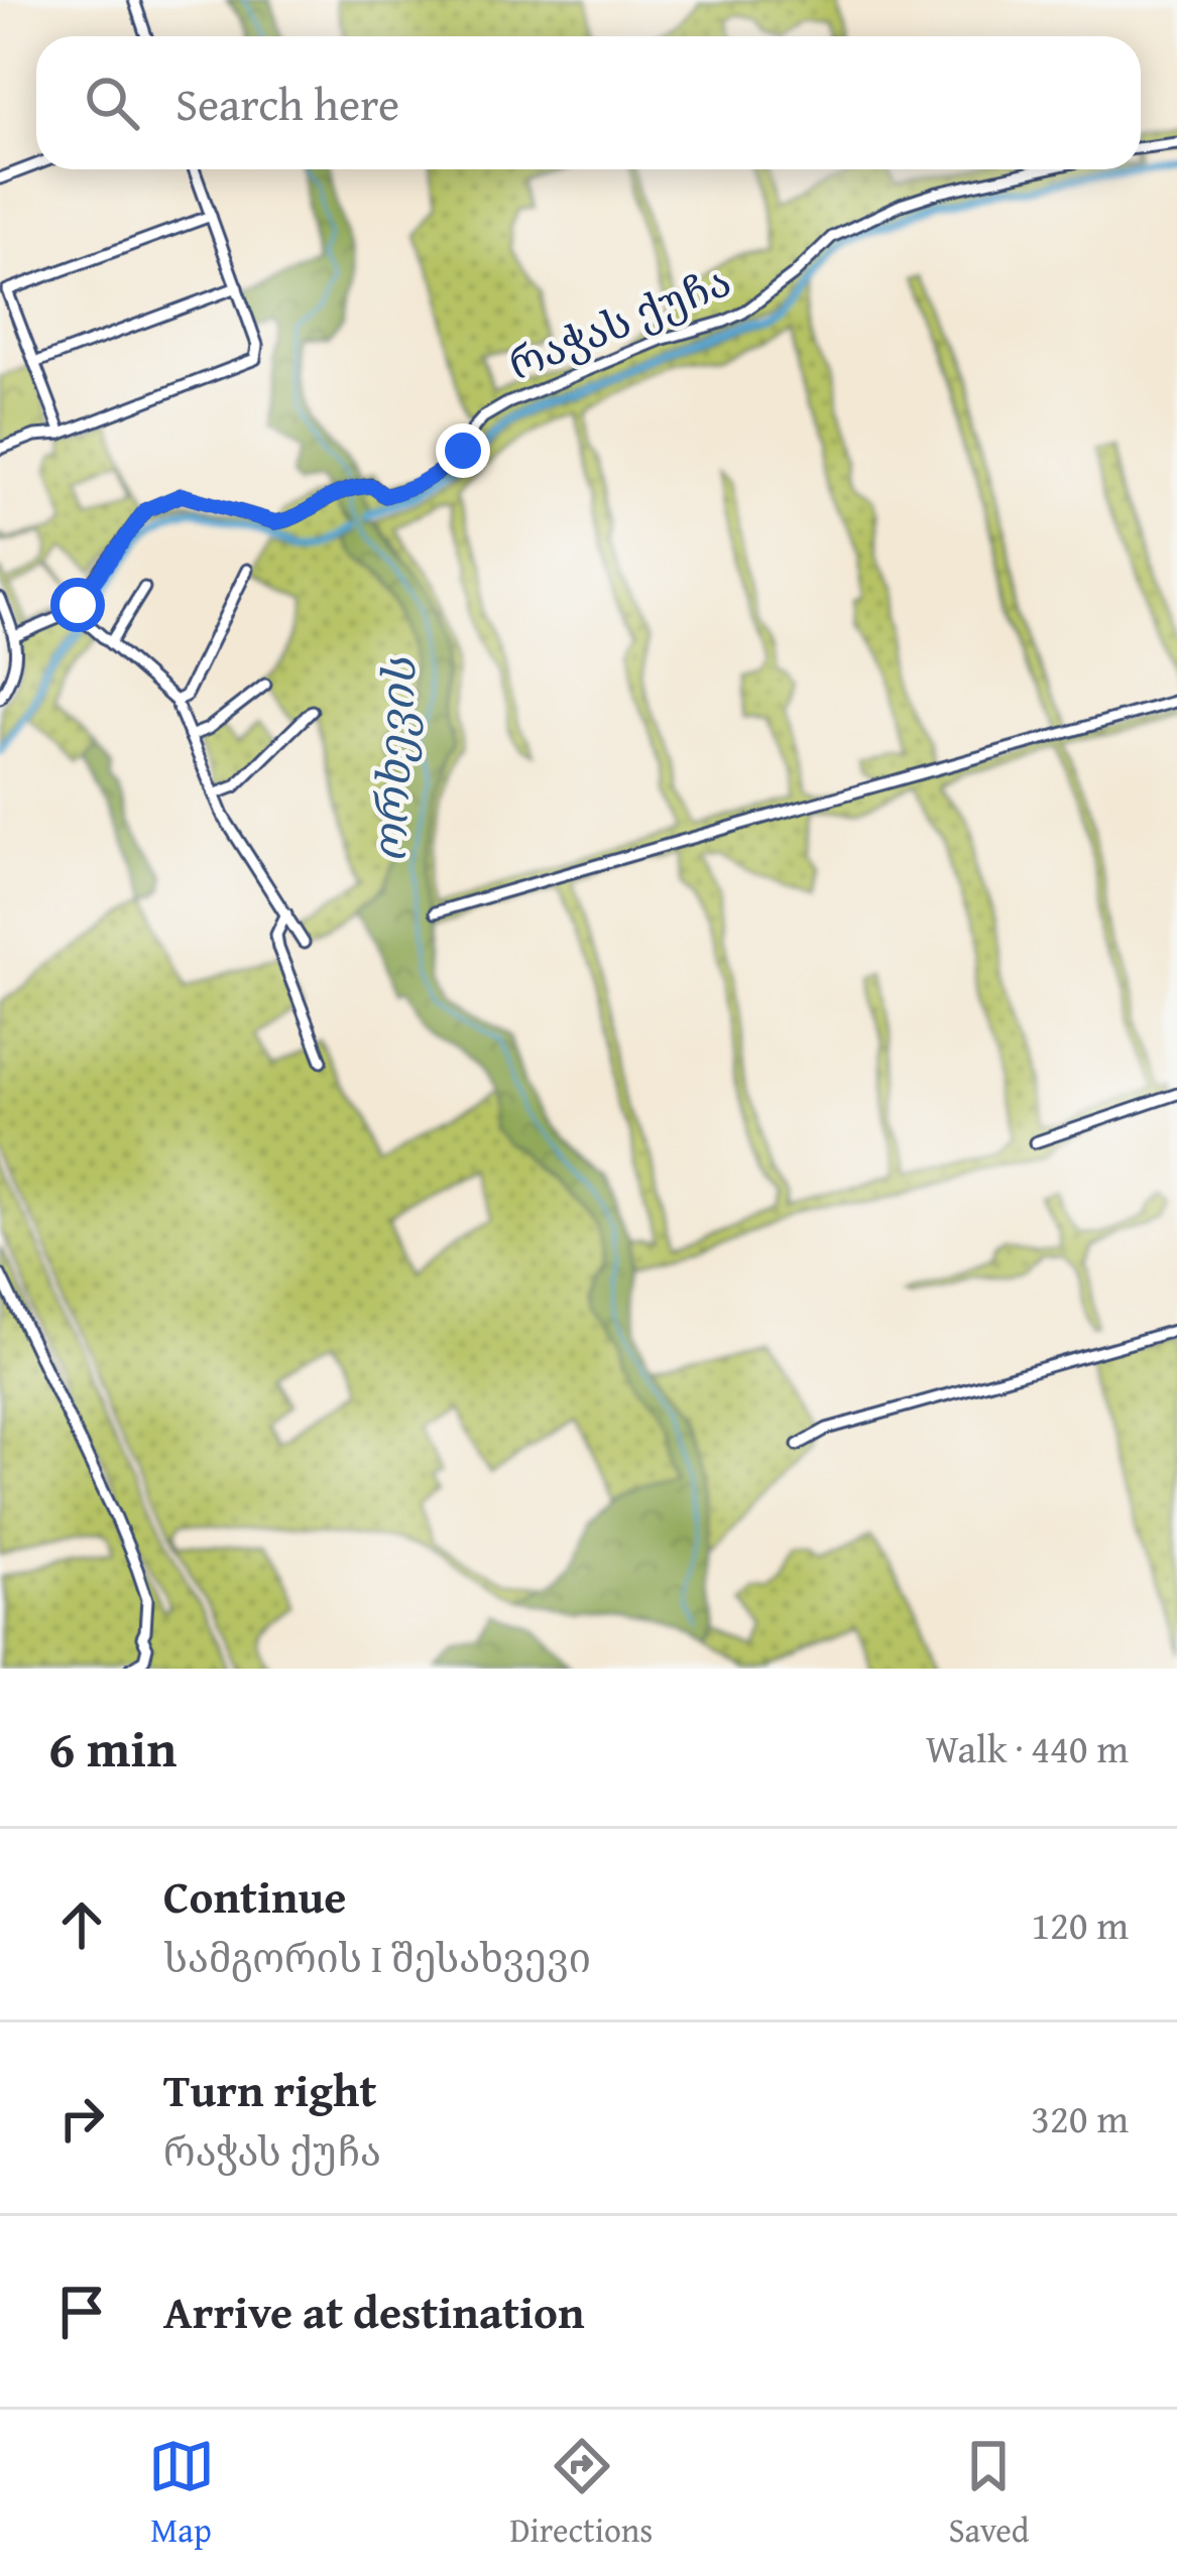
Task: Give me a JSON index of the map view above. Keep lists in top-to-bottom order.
{
  "streets": {
    "street": ["რაჭას ქუჩა"]
  },
  "water": ["ორხევის"],
  "page": {
    "search": "Search here",
    "heading": ["6 min", "Walk · 440 m"],
    "list": [
      ["Continue", "სამგორის I შესახვევი", "120 m"],
      ["Turn right", "რაჭას ქუჩა", "320 m"],
      "Arrive at destination"
    ],
    "nav": ["Map", "Directions", "Saved"]
  }
}
